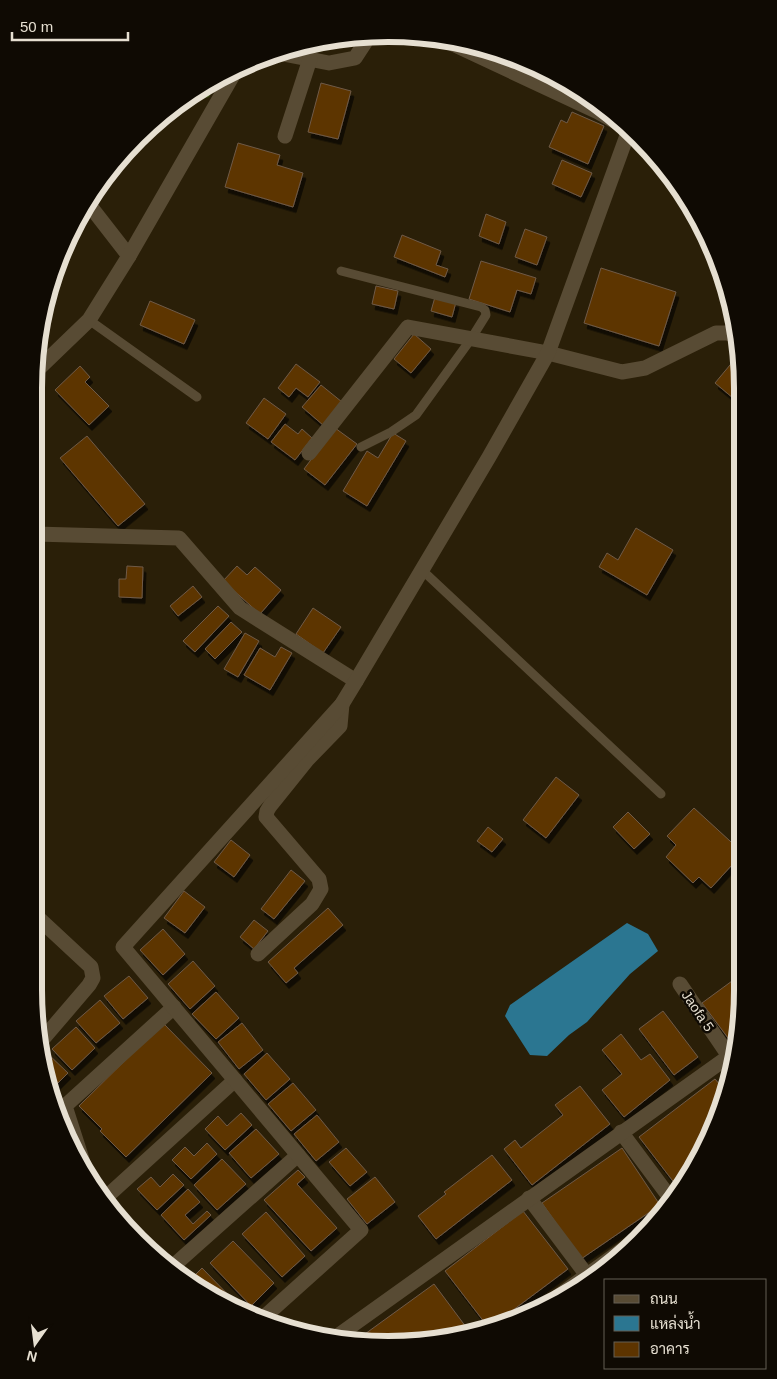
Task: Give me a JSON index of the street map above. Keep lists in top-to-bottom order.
{
  "streets": {
    "street": ["Jaofa 5"]
  },
  "legend": ["ถนน", "แหล่งน้ำ", "อาคาร"],
  "scale_bar": "50 m",
  "north": "bottom"
}
